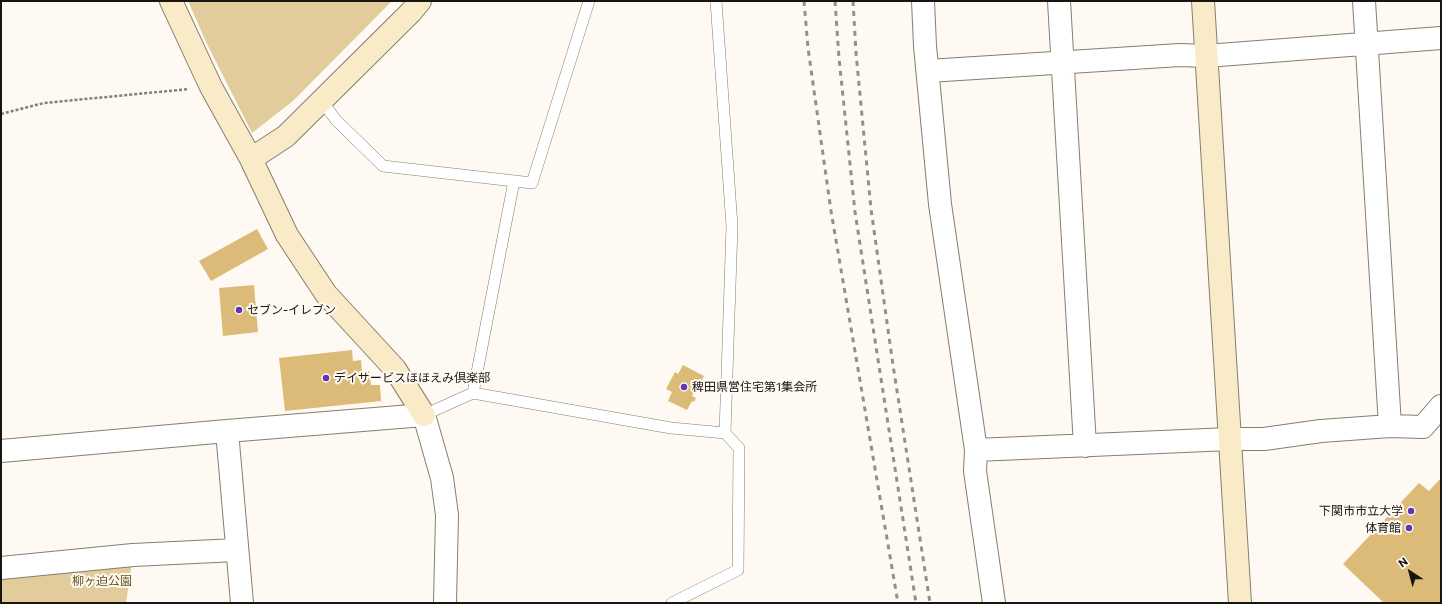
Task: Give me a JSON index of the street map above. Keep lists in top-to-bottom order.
{
  "parks": ["柳ヶ迫公園"],
  "places": [
    "セブン-イレブン",
    "デイサービスほほえみ倶楽部",
    "稗田県営住宅第1集会所",
    "下関市市立大学",
    "体育館"
  ],
  "north": "top left"
}
